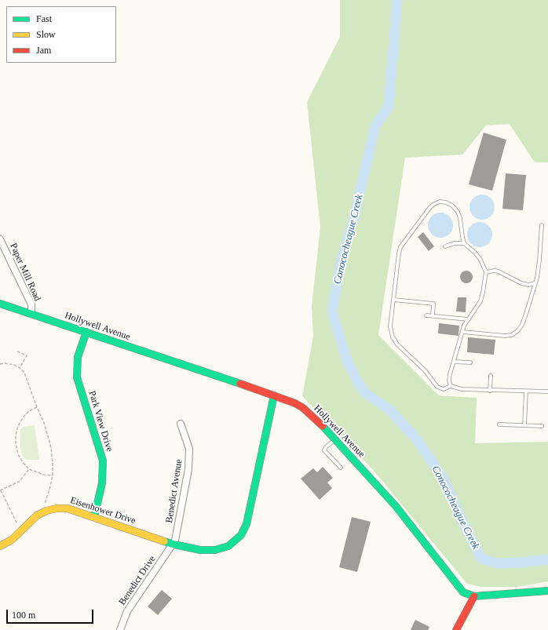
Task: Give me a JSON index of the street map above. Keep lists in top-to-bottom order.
{
  "streets": {
    "street": [
      "Paper Mill Road",
      "Hollywell Avenue",
      "Park View Drive",
      "Benedict Avenue",
      "Eisenhower Drive",
      "Benedict Drive"
    ]
  },
  "crossings": [
    ["Paper Mill Road", "Hollywell Avenue"],
    ["Hollywell Avenue", "Park View Drive"],
    ["Hollywell Avenue", "Eisenhower Drive"],
    ["Park View Drive", "Eisenhower Drive"],
    ["Benedict Avenue", "Eisenhower Drive"],
    ["Benedict Avenue", "Benedict Drive"],
    ["Eisenhower Drive", "Benedict Drive"]
  ],
  "water": ["Conococheague Creek"],
  "legend": ["Fast", "Slow", "Jam"],
  "scale_bar": "100 m"
}
